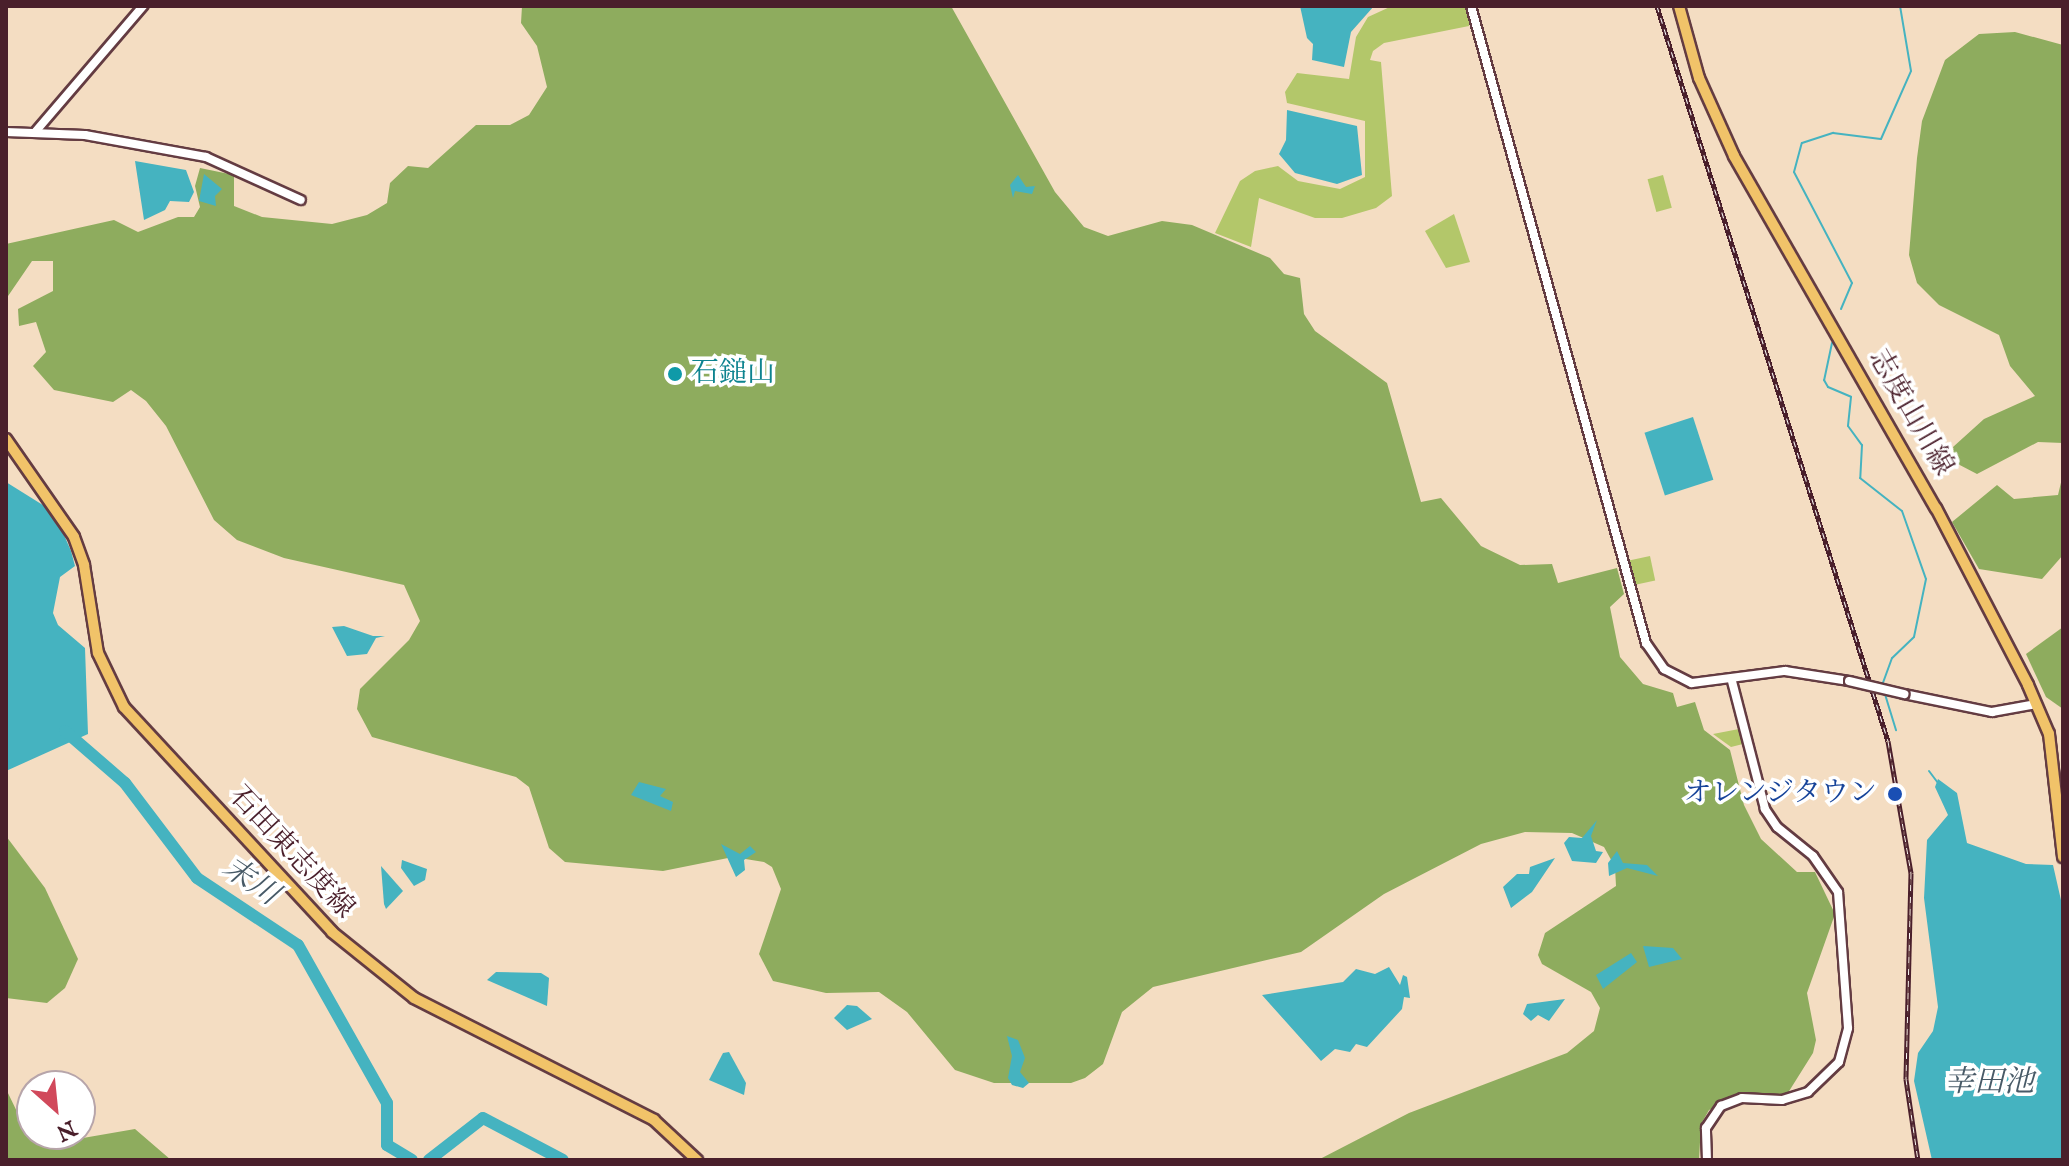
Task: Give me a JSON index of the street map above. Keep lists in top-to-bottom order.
{
  "streets": {
    "main road": ["志度山川線", "石田東志度線"]
  },
  "water": ["末川", "幸田池"],
  "places": ["石鎚山", "オレンジタウン"],
  "north": "bottom right"
}
